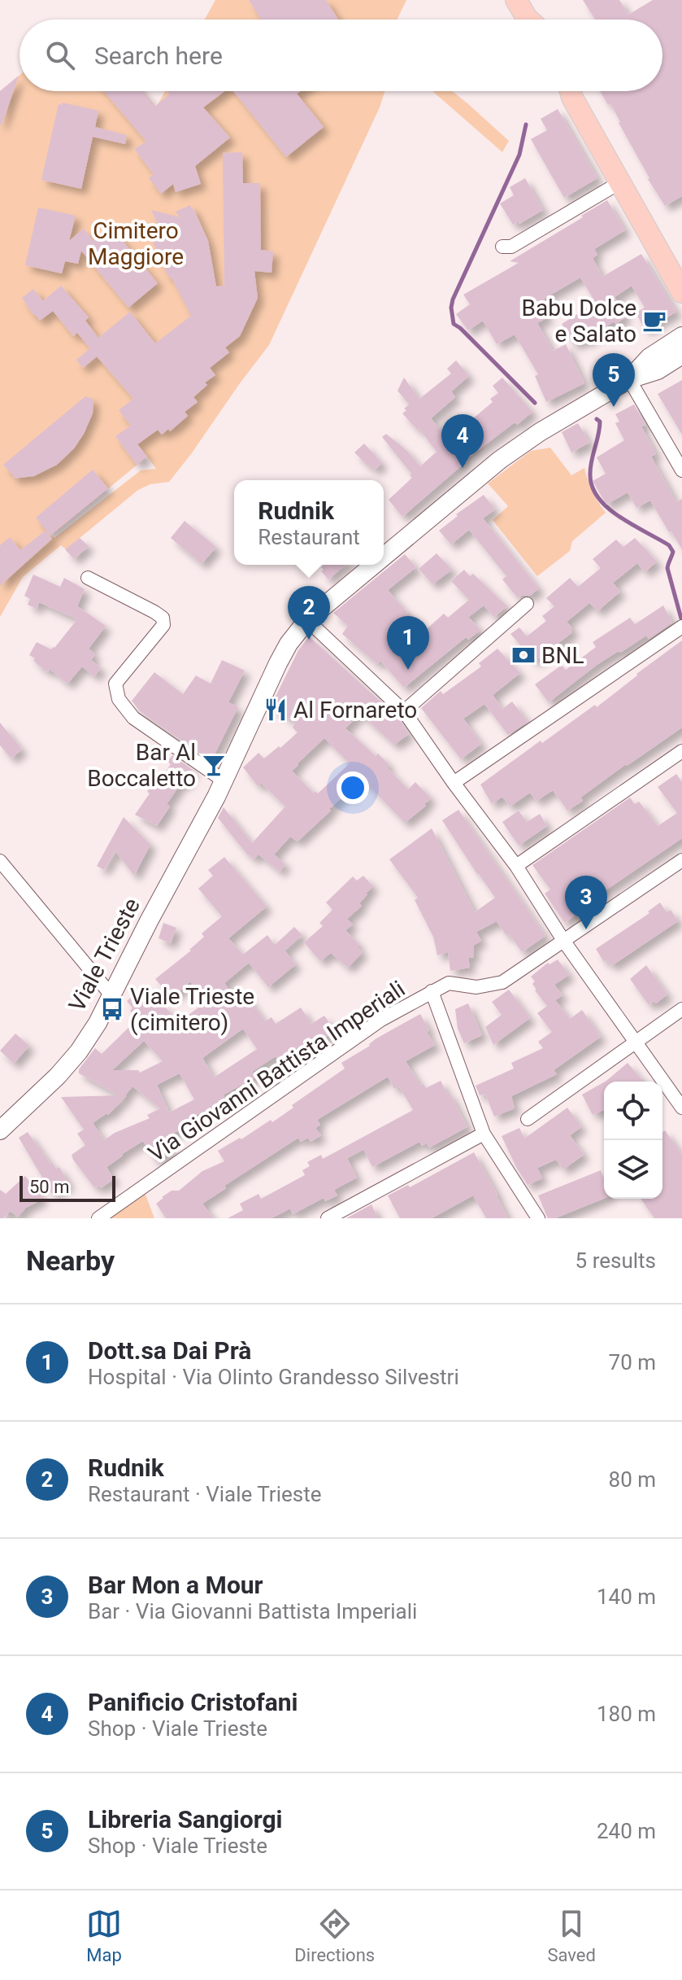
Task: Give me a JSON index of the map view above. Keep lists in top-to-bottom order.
{
  "streets": {
    "main road": ["Viale Trieste"],
    "street": ["Via Giovanni Battista Imperiali"]
  },
  "parks": ["Cimitero Maggiore"],
  "places": {
    "cafe": ["Babu Dolce e Salato"],
    "bank": ["BNL"],
    "restaurant": ["Al Fornareto"],
    "bar": ["Bar Al Boccaletto"],
    "bus stop": ["Viale Trieste (cimitero)"]
  },
  "scale_bar": "50 m",
  "page": {
    "search": "Search here",
    "pins": [
      "5",
      "4",
      "2",
      "1",
      "3"
    ],
    "popup": ["Rudnik", "Restaurant"],
    "scale": "50 m",
    "heading": ["Nearby", "5 results"],
    "list": [
      {
        "mark": "1",
        "name": "Dott.sa Dai Prà",
        "note": "Hospital · Via Olinto Grandesso Silvestri",
        "value": "70 m"
      },
      {
        "mark": "2",
        "name": "Rudnik",
        "note": "Restaurant · Viale Trieste",
        "value": "80 m"
      },
      {
        "mark": "3",
        "name": "Bar Mon a Mour",
        "note": "Bar · Via Giovanni Battista Imperiali",
        "value": "140 m"
      },
      {
        "mark": "4",
        "name": "Panificio Cristofani",
        "note": "Shop · Viale Trieste",
        "value": "180 m"
      },
      {
        "mark": "5",
        "name": "Libreria Sangiorgi",
        "note": "Shop · Viale Trieste",
        "value": "240 m"
      }
    ],
    "nav": ["Map", "Directions", "Saved"]
  }
}
